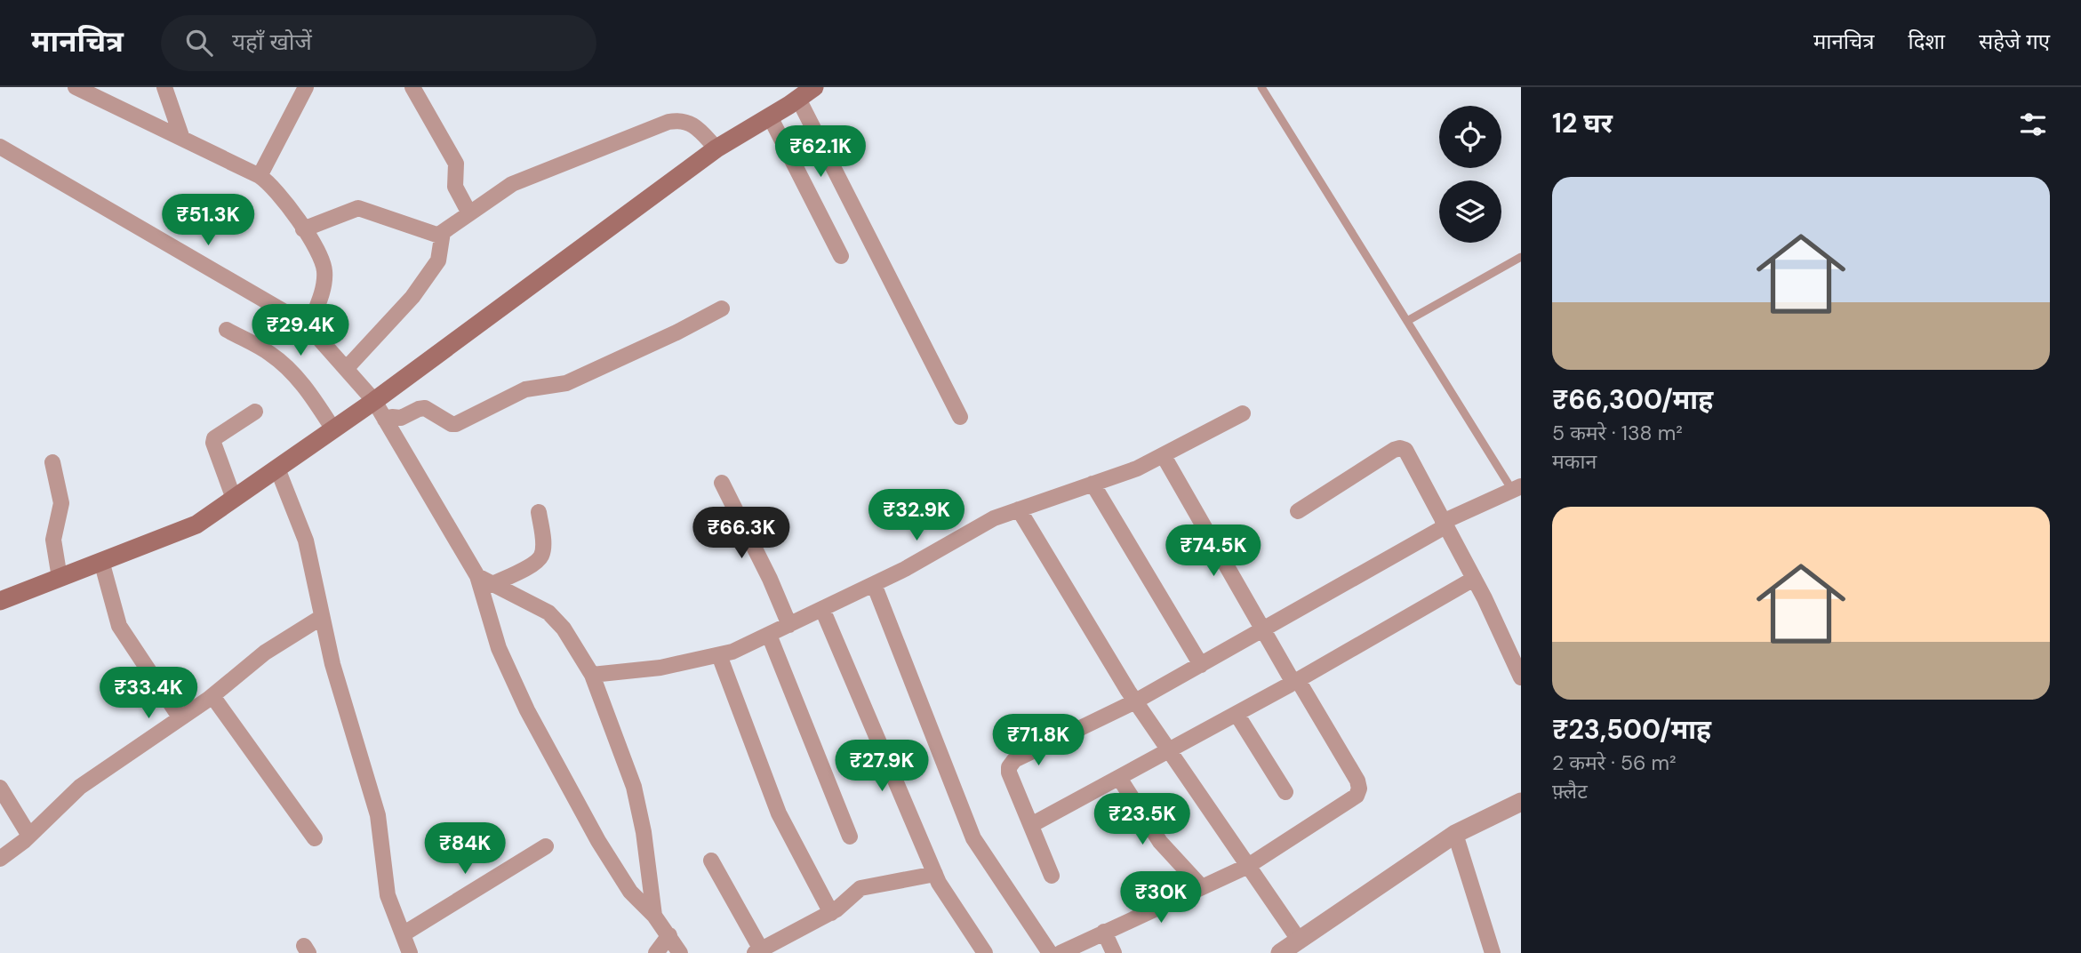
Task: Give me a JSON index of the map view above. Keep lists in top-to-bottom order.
{
  "page": {
    "header": "मानचित्र",
    "search": "यहाँ खोजें",
    "nav": ["मानचित्र", "दिशा", "सहेजे गए"],
    "heading": "12 घर",
    "price": [
      "₹62.1K",
      "₹51.3K",
      "₹29.4K",
      "₹32.9K",
      "₹66.3K",
      "₹74.5K",
      "₹33.4K",
      "₹71.8K",
      "₹27.9K",
      "₹23.5K",
      "₹84K",
      "₹30K"
    ],
    "list": [
      {
        "name": "₹66,300/माह",
        "note": "5 कमरे · 138 m² · मकान"
      },
      {
        "name": "₹23,500/माह",
        "note": "2 कमरे · 56 m² · फ़्लैट"
      }
    ]
  }
}
